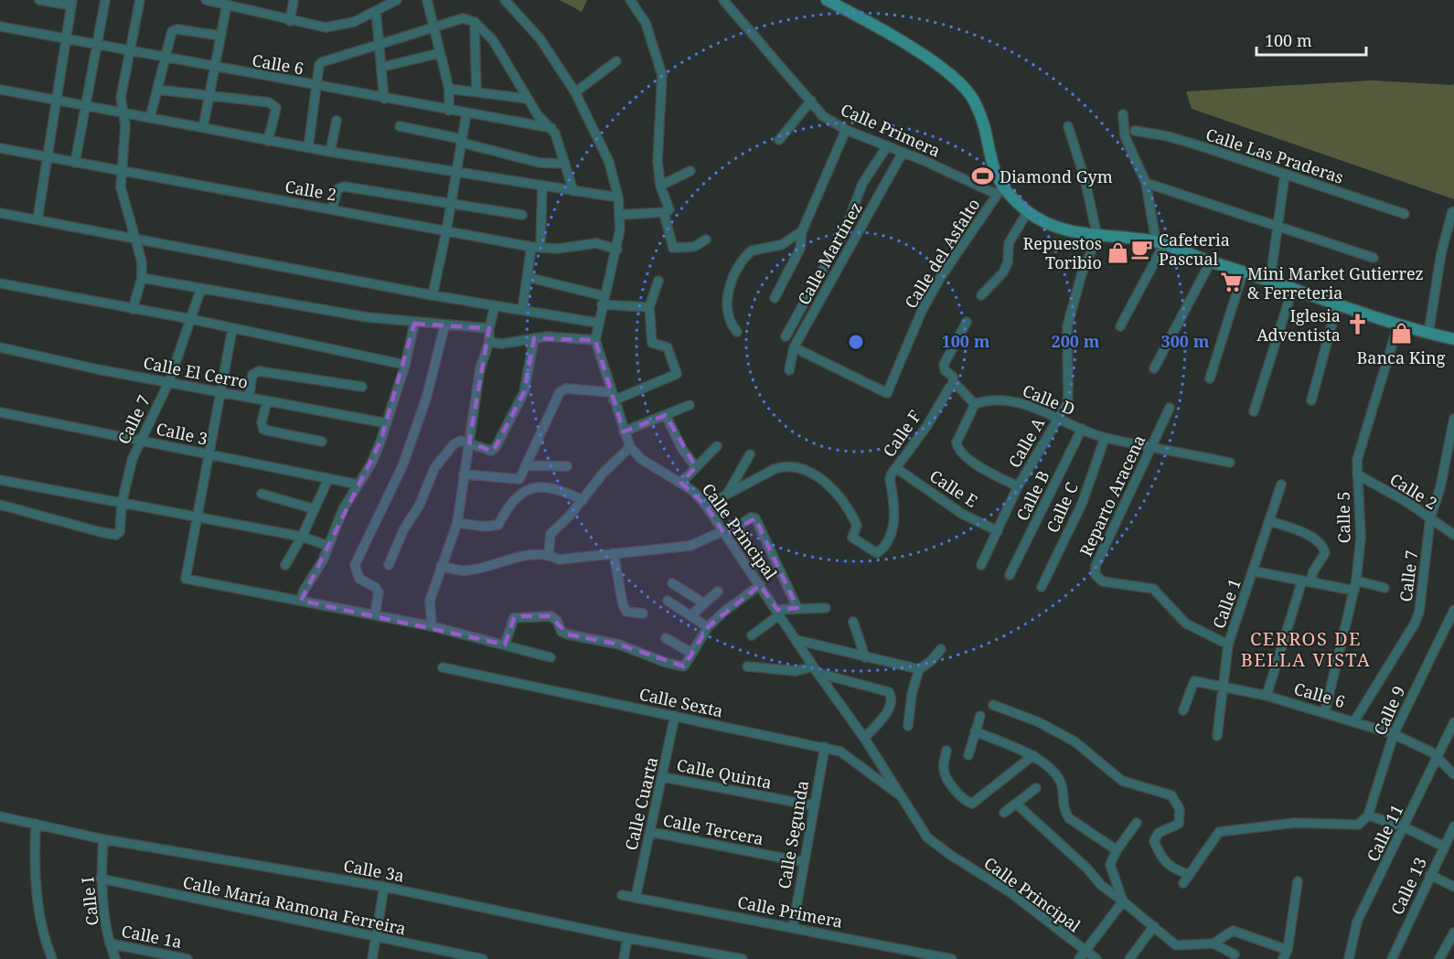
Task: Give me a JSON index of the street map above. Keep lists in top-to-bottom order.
{
  "streets": {
    "street": [
      "Calle 6",
      "Calle Primera",
      "Calle Las Praderas",
      "Calle 2",
      "Calle Martínez",
      "Calle del Asfalto",
      "Calle El Cerro",
      "Calle D",
      "Calle 7",
      "Calle 3",
      "Calle F",
      "Calle A",
      "Calle E",
      "Calle B",
      "Reparto Aracena",
      "Calle C",
      "Calle 5",
      "Calle Principal",
      "Calle 1",
      "Calle Sexta",
      "Calle 9",
      "Calle Quinta",
      "Calle Cuarta",
      "Calle Tercera",
      "Calle 11",
      "Calle Segunda",
      "Calle 3a",
      "Calle 13",
      "Calle I",
      "Calle María Ramona Ferreira",
      "Calle 1a"
    ]
  },
  "crossings": [
    ["Calle 6", "Calle 7"],
    ["Calle 6", "Calle 5"],
    ["Calle 6", "Calle 1"],
    ["Calle 6", "Calle 9"],
    ["Calle 6", "Calle 11"],
    ["Calle Primera", "Calle Martínez"],
    ["Calle Primera", "Calle del Asfalto"],
    ["Calle Primera", "Calle Cuarta"],
    ["Calle Primera", "Calle Segunda"],
    ["Calle 2", "Calle 7"],
    ["Calle 2", "Calle 5"],
    ["Calle 2", "Calle Principal"],
    ["Calle Martínez", "Calle del Asfalto"],
    ["Calle El Cerro", "Calle 7"],
    ["Calle D", "Calle A"],
    ["Calle D", "Calle B"],
    ["Calle D", "Reparto Aracena"],
    ["Calle D", "Calle C"],
    ["Calle 7", "Calle 3"],
    ["Calle F", "Calle E"],
    ["Calle A", "Calle E"],
    ["Reparto Aracena", "Calle 1"],
    ["Calle Principal", "Calle Sexta"],
    ["Calle Sexta", "Calle Cuarta"],
    ["Calle Sexta", "Calle Segunda"],
    ["Calle Quinta", "Calle Cuarta"],
    ["Calle Quinta", "Calle Segunda"],
    ["Calle Cuarta", "Calle Tercera"],
    ["Calle Tercera", "Calle Segunda"],
    ["Calle 3a", "Calle I"],
    ["Calle I", "Calle María Ramona Ferreira"],
    ["Calle I", "Calle 1a"]
  ],
  "districts": ["CERROS DE BELLA VISTA"],
  "places": {
    "sports": ["Diamond Gym"],
    "cafe": ["Cafeteria Pascual"],
    "shop": ["Repuestos Toribio", "Banca King"],
    "supermarket": ["Mini Market Gutierrez & Ferreteria"],
    "church": ["Iglesia Adventista"]
  },
  "scale_bar": "100 m",
  "rings": ["100 m", "200 m", "300 m"]
}
